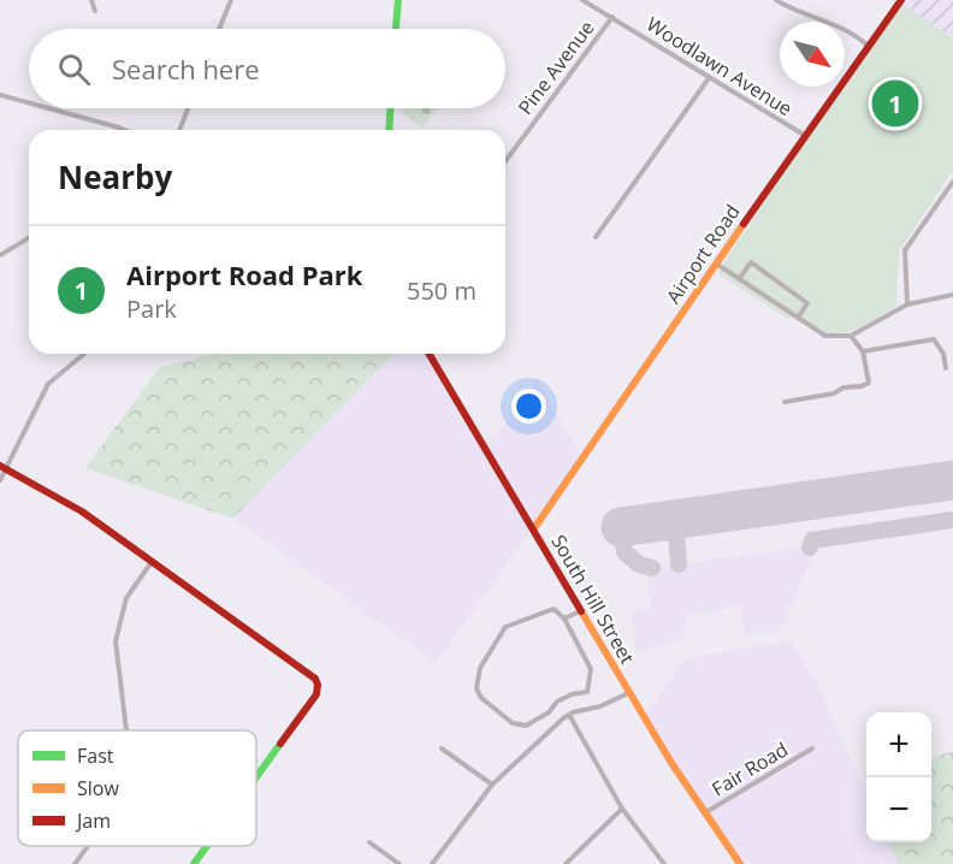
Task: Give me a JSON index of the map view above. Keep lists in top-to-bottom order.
{
  "streets": {
    "street": [
      "Woodlawn Avenue",
      "Pine Avenue",
      "Airport Road",
      "South Hill Street",
      "Fair Road"
    ]
  },
  "crossings": [
    ["Woodlawn Avenue", "Pine Avenue"],
    ["Woodlawn Avenue", "Airport Road"],
    ["Airport Road", "South Hill Street"],
    ["South Hill Street", "Fair Road"]
  ],
  "legend": ["Fast", "Slow", "Jam"],
  "north": "bottom right",
  "page": {
    "search": "Search here",
    "pins": "1",
    "heading": "Nearby",
    "list": [
      {
        "mark": "1",
        "name": "Airport Road Park",
        "note": "Park",
        "value": "550 m"
      }
    ],
    "map_buttons": ["+", "−"]
  }
}
